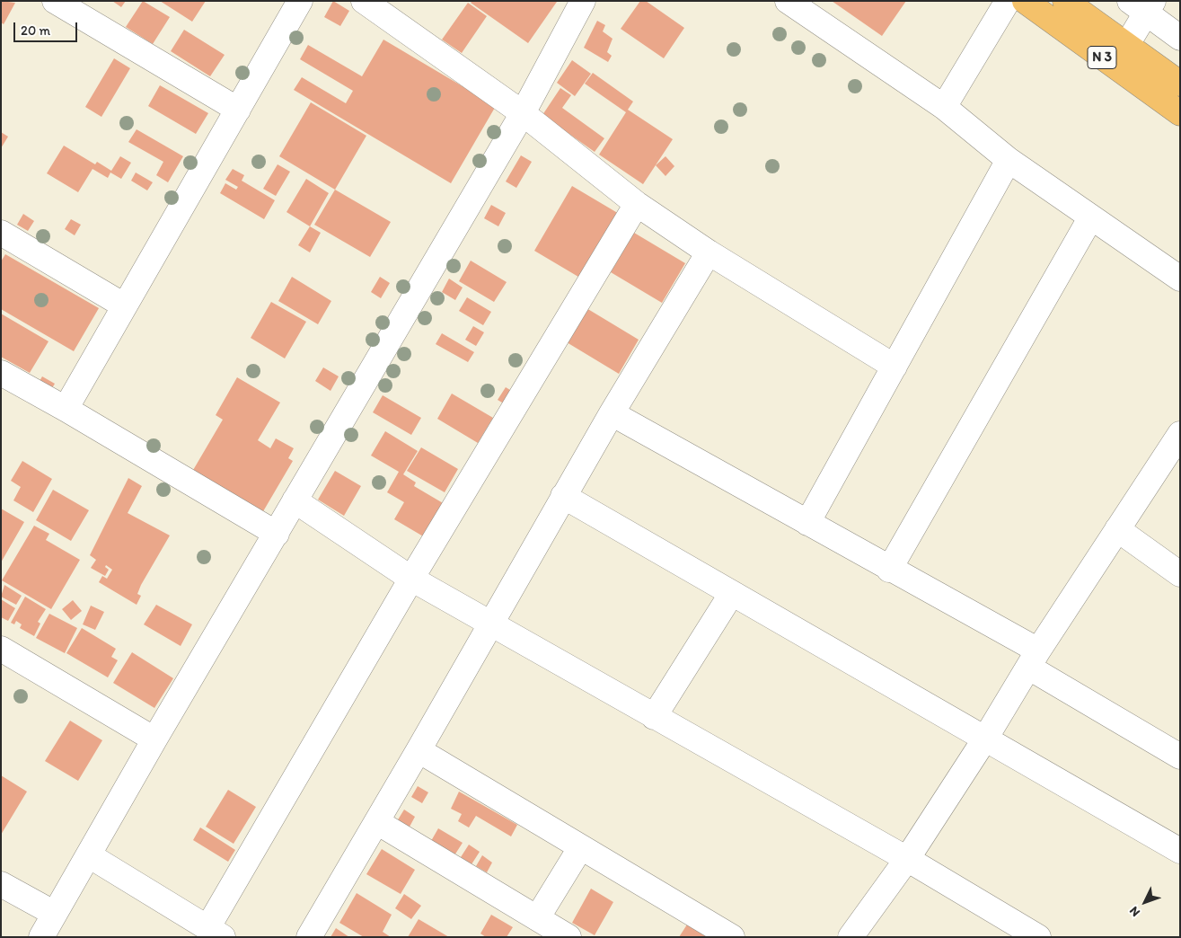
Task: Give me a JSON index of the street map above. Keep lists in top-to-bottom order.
{
  "streets": {
    "main road": ["N 3"]
  },
  "scale_bar": "20 m",
  "north": "bottom left"
}
